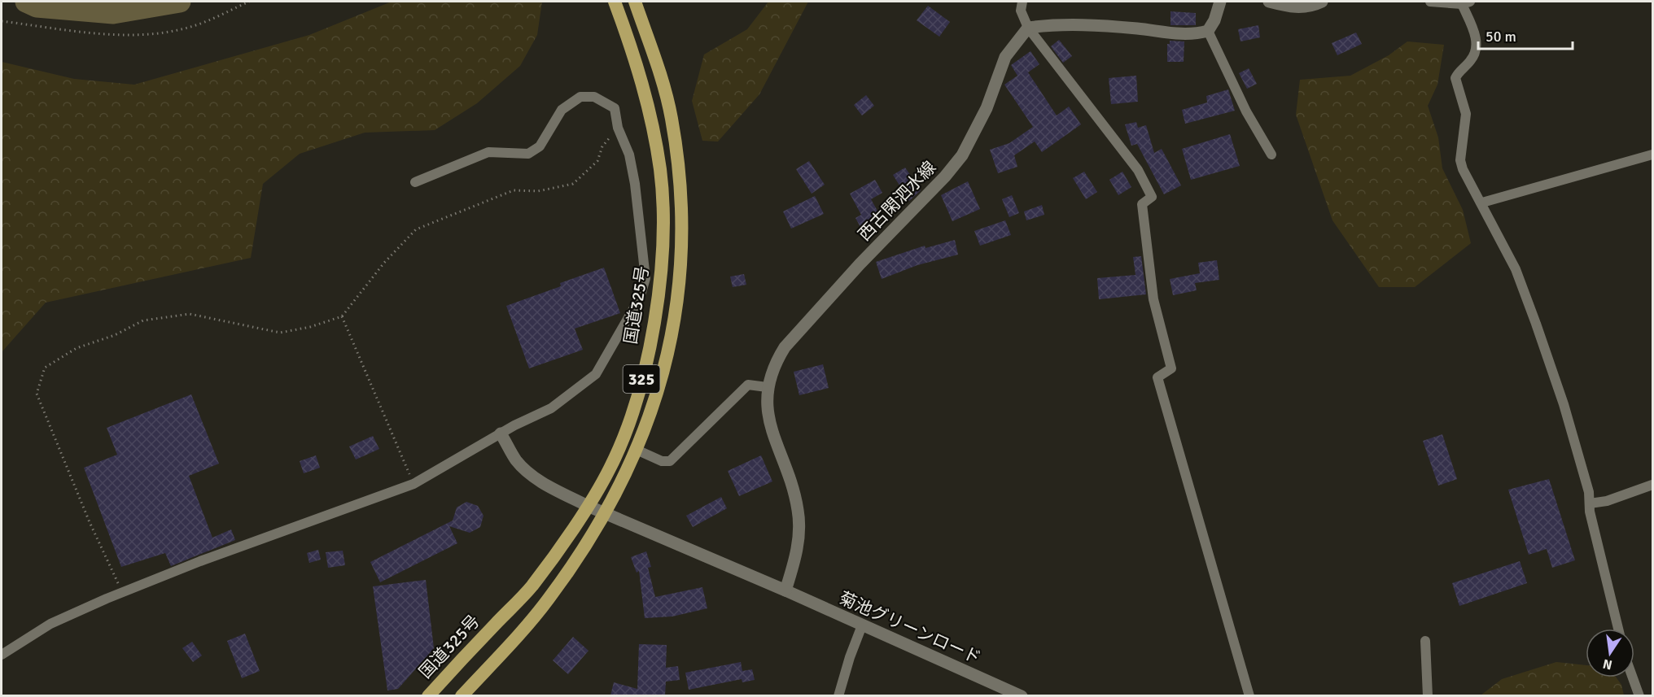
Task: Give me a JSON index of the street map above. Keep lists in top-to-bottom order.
{
  "streets": {
    "highway": ["国道325号", "325"],
    "main road": ["西古閑泗水線", "菊池グリーンロード"]
  },
  "crossings": [
    ["西古閑泗水線", "菊池グリーンロード"],
    ["国道325号", "菊池グリーンロード"],
    ["325", "菊池グリーンロード"]
  ],
  "scale_bar": "50 m",
  "north": "bottom"
}
